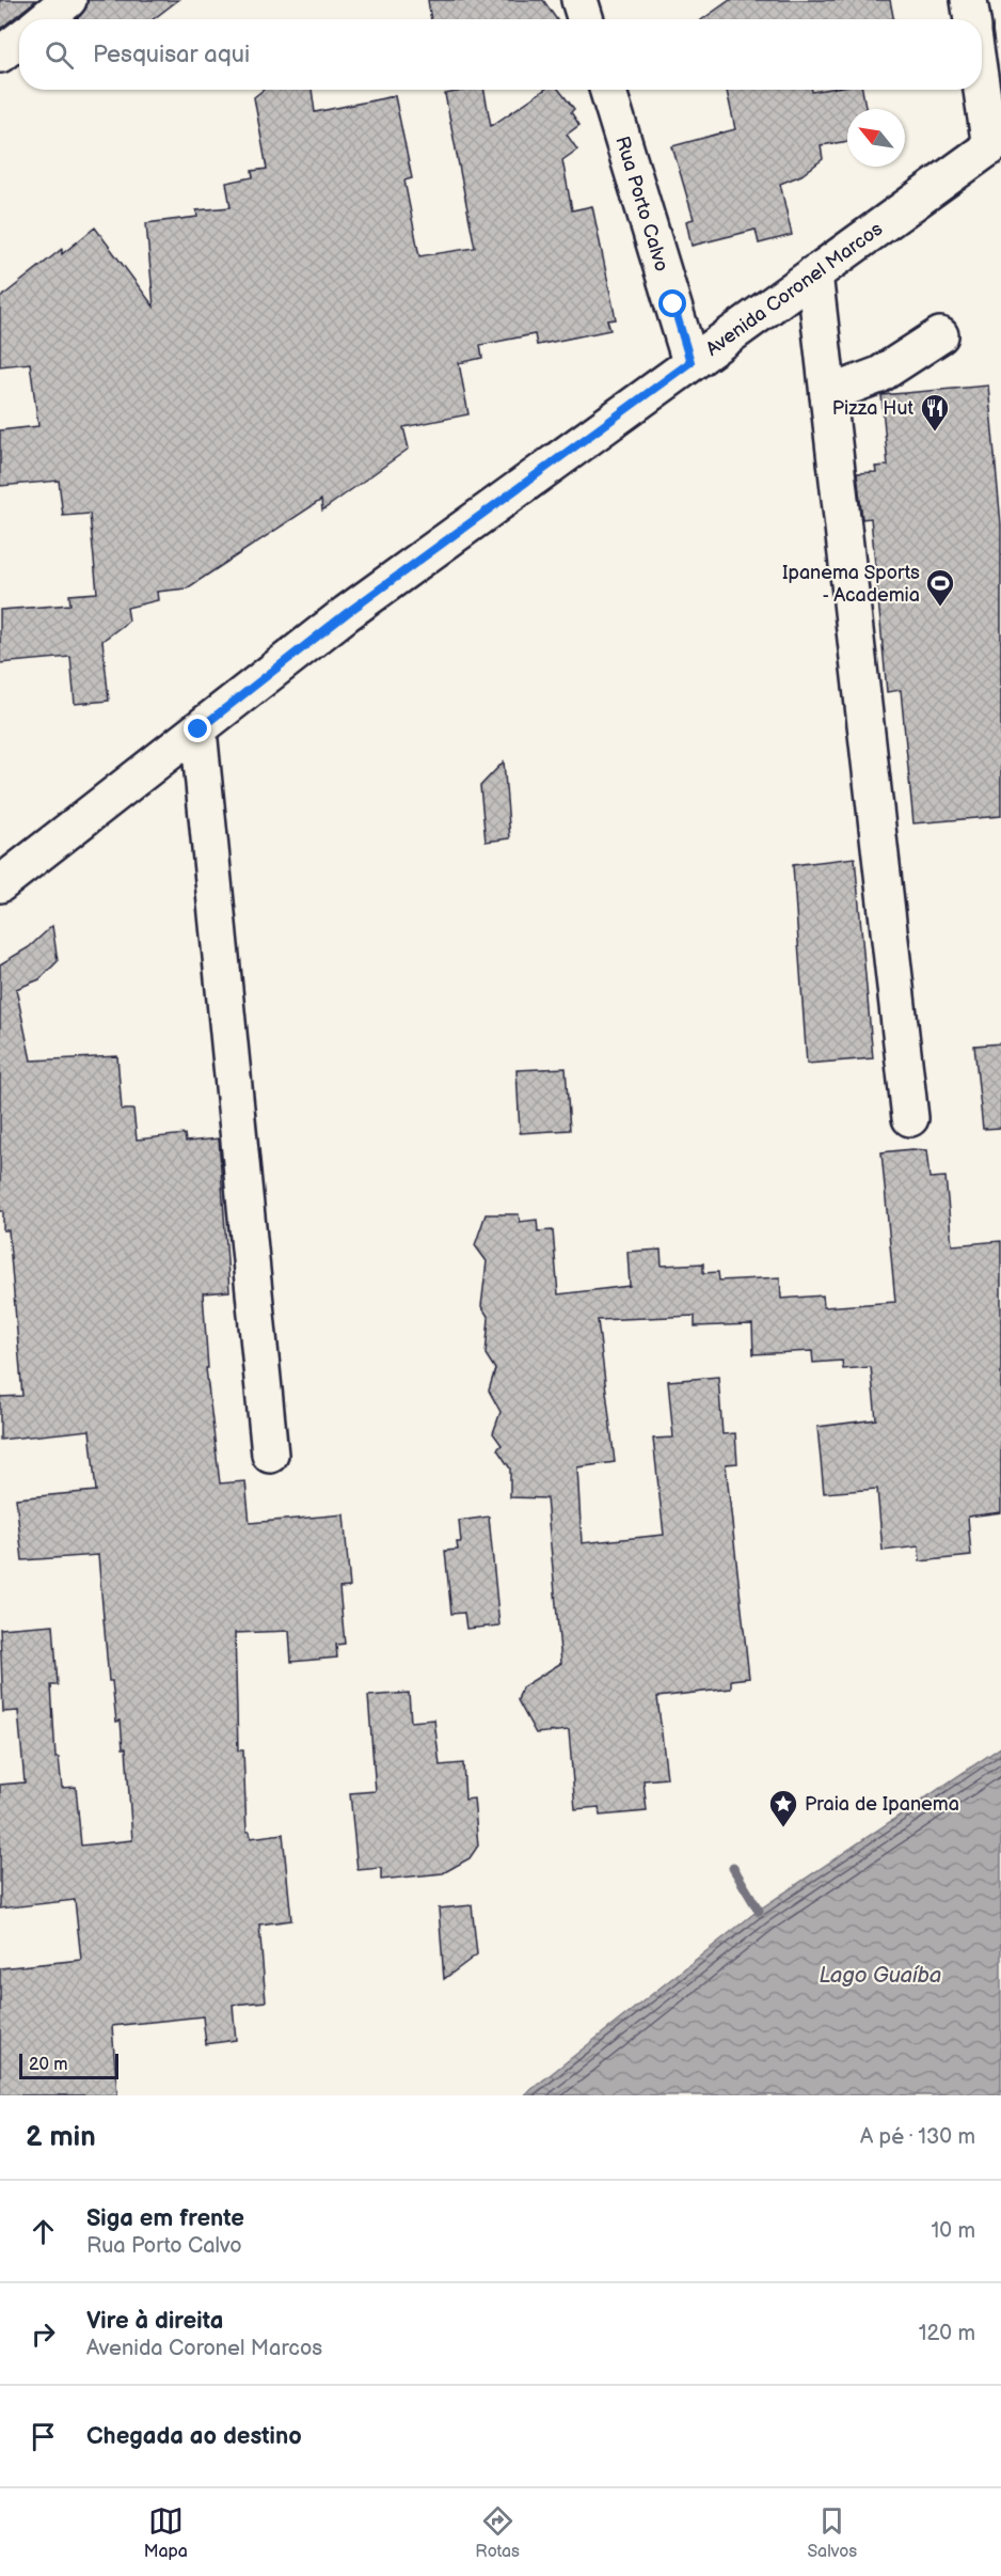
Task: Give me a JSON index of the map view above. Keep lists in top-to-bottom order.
{
  "streets": {
    "main road": ["Rua Porto Calvo", "Avenida Coronel Marcos"]
  },
  "crossings": [
    ["Rua Porto Calvo", "Avenida Coronel Marcos"]
  ],
  "water": ["Lago Guaíba"],
  "places": {
    "restaurant": ["Pizza Hut"],
    "sports": ["Ipanema Sports - Academia"],
    "place": ["Praia de Ipanema"]
  },
  "scale_bar": "20 m",
  "north": "top left",
  "page": {
    "search": "Pesquisar aqui",
    "scale": "20 m",
    "heading": ["2 min", "A pé · 130 m"],
    "list": [
      ["Siga em frente", "Rua Porto Calvo", "10 m"],
      ["Vire à direita", "Avenida Coronel Marcos", "120 m"],
      "Chegada ao destino"
    ],
    "nav": ["Mapa", "Rotas", "Salvos"]
  }
}
